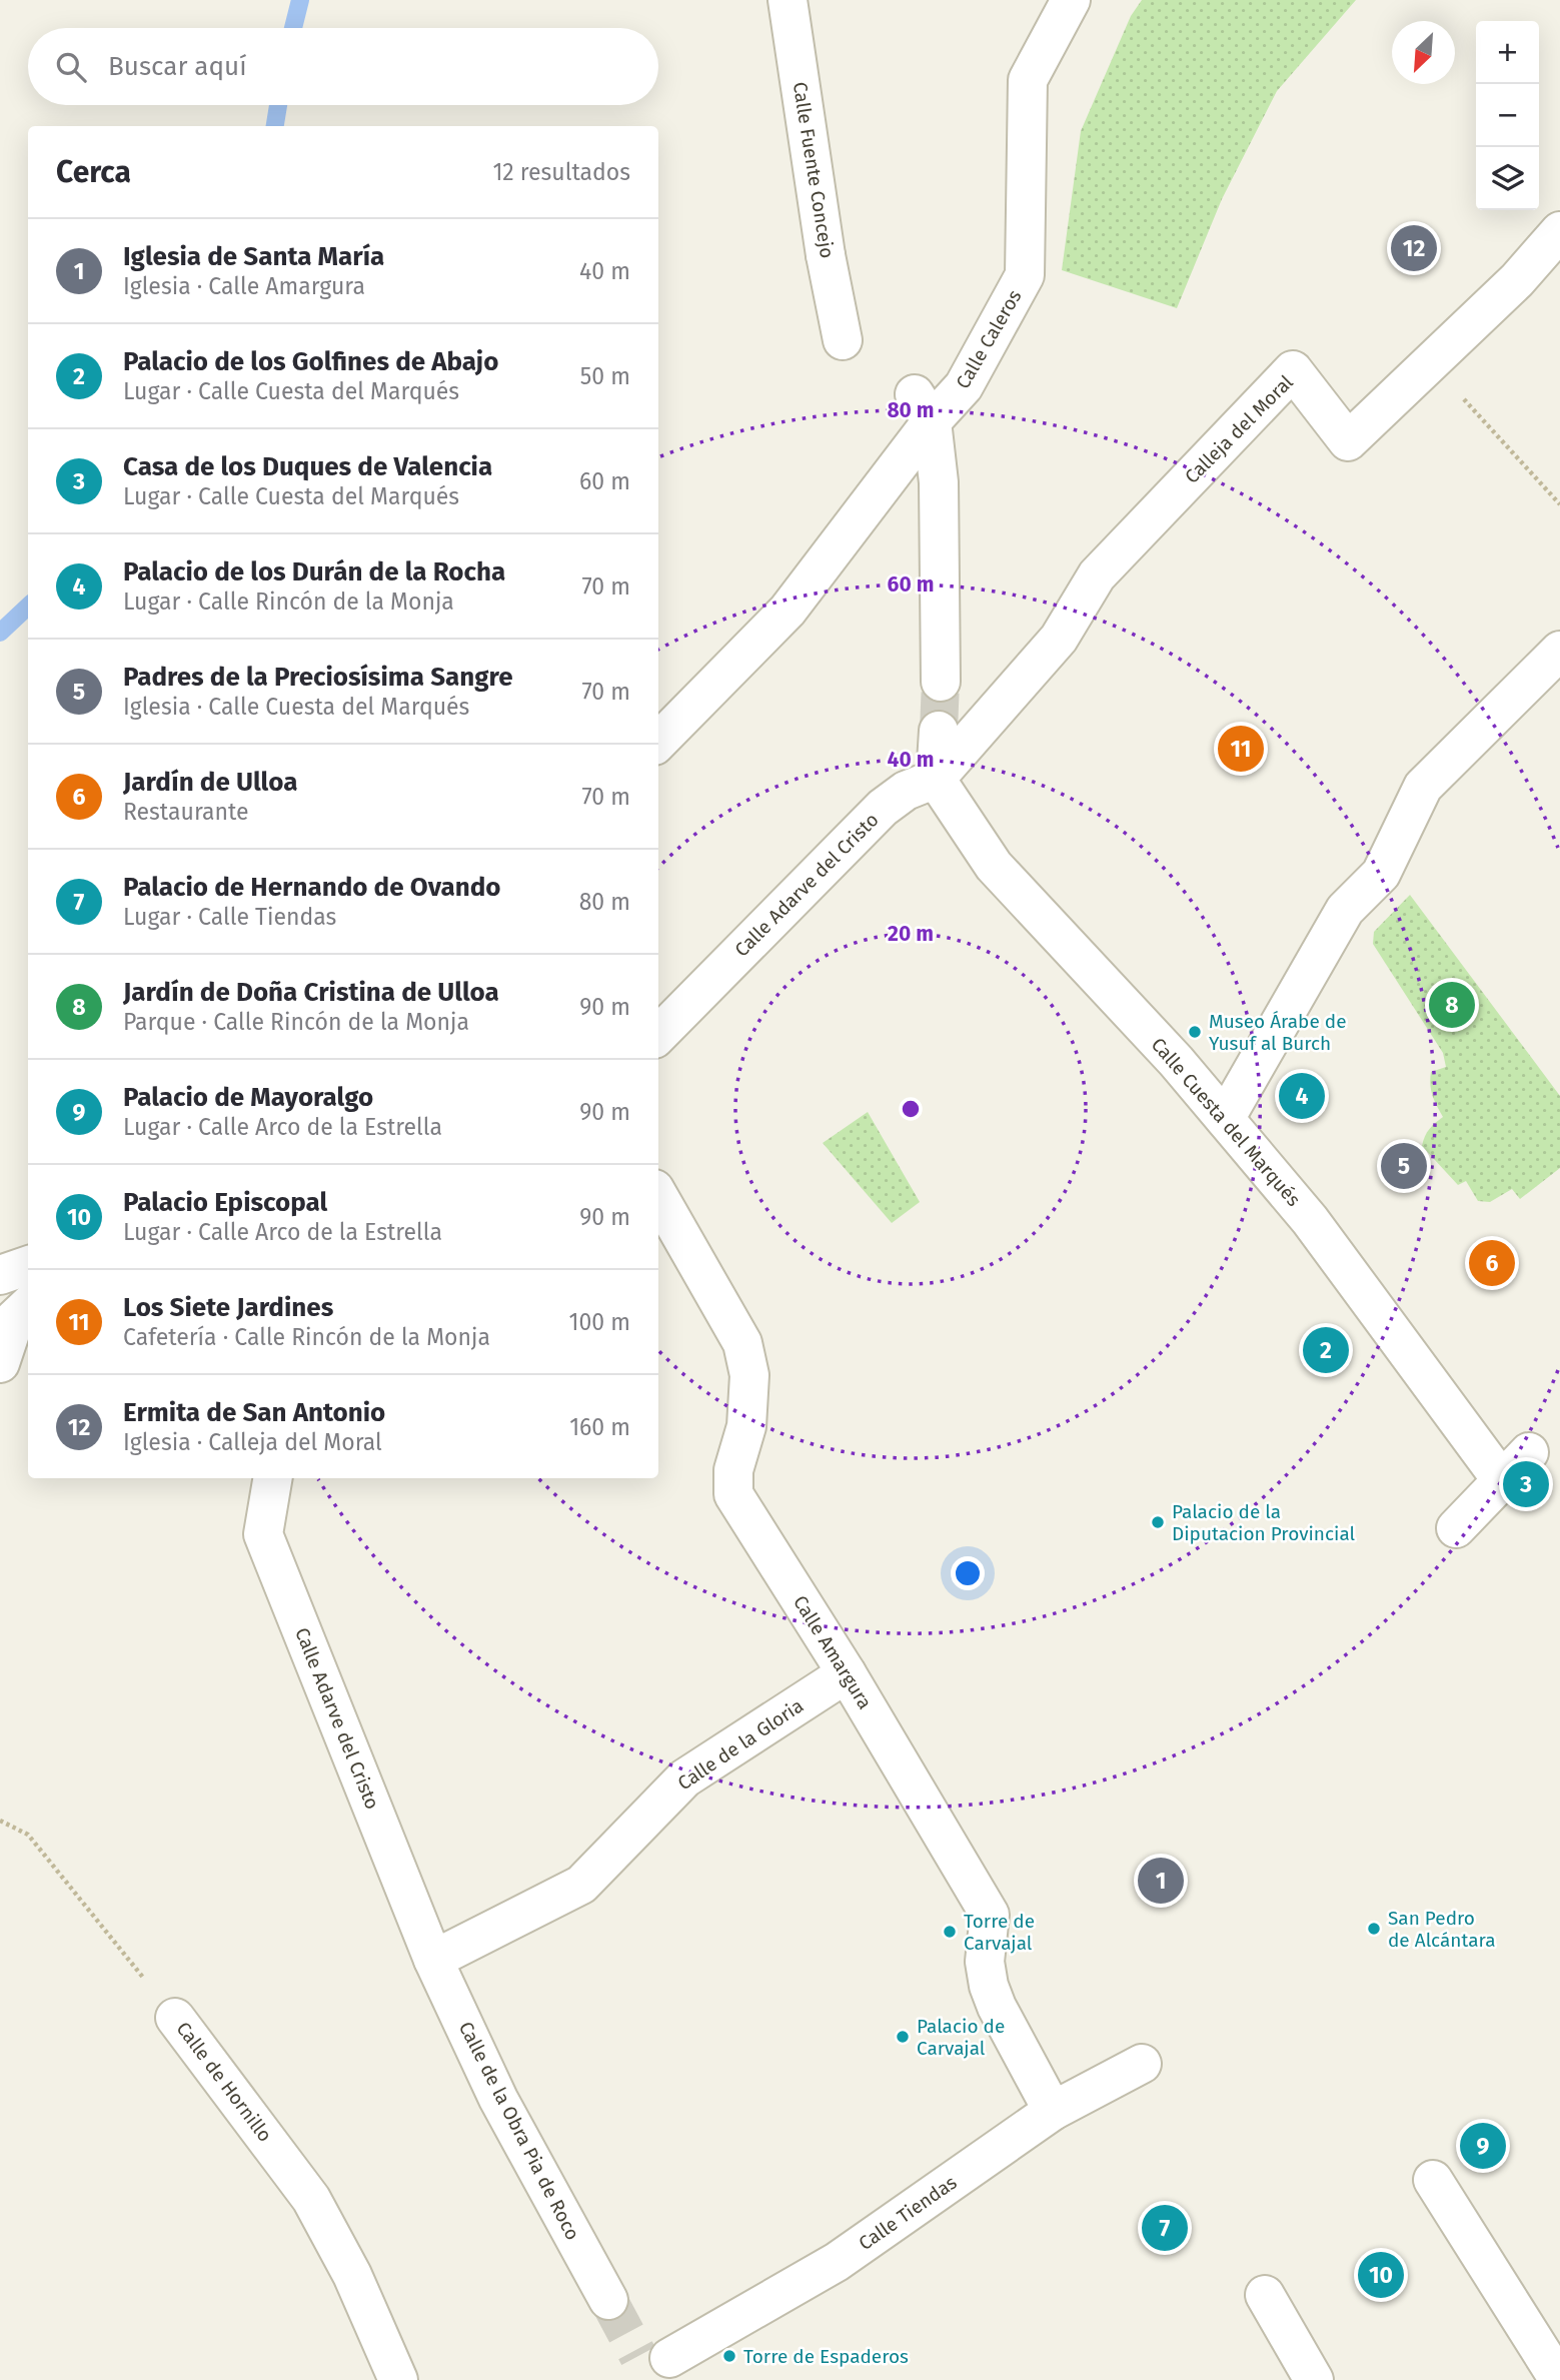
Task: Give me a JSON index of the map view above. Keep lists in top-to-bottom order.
{
  "streets": {
    "street": [
      "Calle Fuente Concejo",
      "Calle Caleros",
      "Calleja del Moral",
      "Calle Adarve del Cristo",
      "Calle Cuesta del Marqués",
      "Calle Amargura",
      "Calle de la Gloria",
      "Calle de Hornillo",
      "Calle de la Obra Pia de Roco",
      "Calle Tiendas"
    ]
  },
  "crossings": [
    ["Calleja del Moral", "Calle Adarve del Cristo"],
    ["Calleja del Moral", "Calle Cuesta del Marqués"],
    ["Calle Adarve del Cristo", "Calle Cuesta del Marqués"],
    ["Calle Adarve del Cristo", "Calle de la Gloria"],
    ["Calle Adarve del Cristo", "Calle de la Obra Pia de Roco"],
    ["Calle Amargura", "Calle de la Gloria"],
    ["Calle Amargura", "Calle Tiendas"],
    ["Calle de la Gloria", "Calle de la Obra Pia de Roco"]
  ],
  "places": [
    "Museo Árabe de Yusuf al Burch",
    "Palacio de la Diputacion Provincial",
    "San Pedro de Alcántara",
    "Torre de Carvajal",
    "Palacio de Carvajal",
    "Torre de Espaderos"
  ],
  "north": "bottom left",
  "page": {
    "map_buttons": ["+", "−"],
    "search": "Buscar aquí",
    "heading": ["Cerca", "12 resultados"],
    "list": [
      {
        "mark": "1",
        "name": "Iglesia de Santa María",
        "note": "Iglesia · Calle Amargura",
        "value": "40 m"
      },
      {
        "mark": "2",
        "name": "Palacio de los Golfines de Abajo",
        "note": "Lugar · Calle Cuesta del Marqués",
        "value": "50 m"
      },
      {
        "mark": "3",
        "name": "Casa de los Duques de Valencia",
        "note": "Lugar · Calle Cuesta del Marqués",
        "value": "60 m"
      },
      {
        "mark": "4",
        "name": "Palacio de los Durán de la Rocha",
        "note": "Lugar · Calle Rincón de la Monja",
        "value": "70 m"
      },
      {
        "mark": "5",
        "name": "Padres de la Preciosísima Sangre",
        "note": "Iglesia · Calle Cuesta del Marqués",
        "value": "70 m"
      },
      {
        "mark": "6",
        "name": "Jardín de Ulloa",
        "note": "Restaurante",
        "value": "70 m"
      },
      {
        "mark": "7",
        "name": "Palacio de Hernando de Ovando",
        "note": "Lugar · Calle Tiendas",
        "value": "80 m"
      },
      {
        "mark": "8",
        "name": "Jardín de Doña Cristina de Ulloa",
        "note": "Parque · Calle Rincón de la Monja",
        "value": "90 m"
      },
      {
        "mark": "9",
        "name": "Palacio de Mayoralgo",
        "note": "Lugar · Calle Arco de la Estrella",
        "value": "90 m"
      },
      {
        "mark": "10",
        "name": "Palacio Episcopal",
        "note": "Lugar · Calle Arco de la Estrella",
        "value": "90 m"
      },
      {
        "mark": "11",
        "name": "Los Siete Jardines",
        "note": "Cafetería · Calle Rincón de la Monja",
        "value": "100 m"
      },
      {
        "mark": "12",
        "name": "Ermita de San Antonio",
        "note": "Iglesia · Calleja del Moral",
        "value": "160 m"
      }
    ],
    "pins": [
      "12",
      "11",
      "8",
      "4",
      "5",
      "6",
      "2",
      "3",
      "1",
      "9",
      "7",
      "10"
    ]
  },
  "rings": [
    "80 m",
    "60 m",
    "40 m",
    "20 m"
  ]
}
